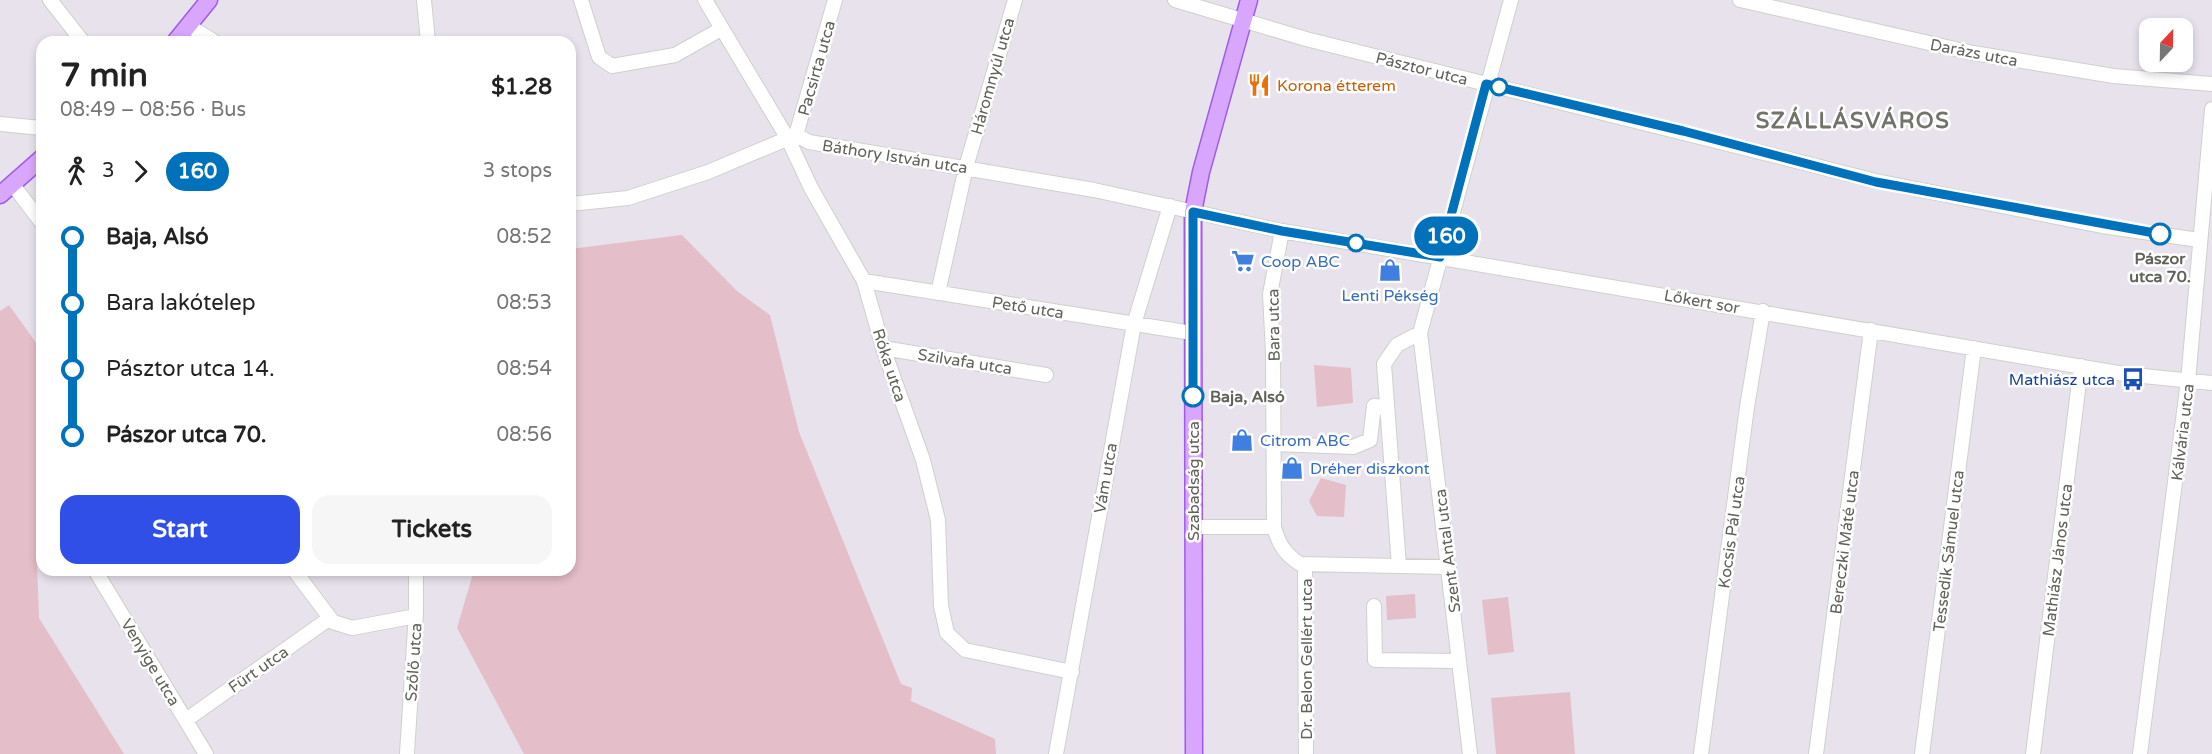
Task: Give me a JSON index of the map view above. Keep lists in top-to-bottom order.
{
  "streets": {
    "main road": ["Szabadság utca"],
    "street": [
      "Darázs utca",
      "Pacsirta utca",
      "Pásztor utca",
      "Háromnyúl utca",
      "Báthory István utca",
      "Lőkert sor",
      "Pető utca",
      "Bara utca",
      "Szilvafa utca",
      "Róka utca",
      "Kálvária utca",
      "Vám utca",
      "Kocsis Pál utca",
      "Bereczki Máté utca",
      "Szent Antal utca",
      "Tessedik Sámuel utca",
      "Mathiász János utca",
      "Dr. Belon Gellért utca",
      "Venyige utca",
      "Szőlő utca",
      "Fürt utca"
    ]
  },
  "crossings": [
    ["Pacsirta utca", "Báthory István utca"],
    ["Pacsirta utca", "Róka utca"],
    ["Pásztor utca", "Kálvária utca"],
    ["Pásztor utca", "Szabadság utca"],
    ["Pásztor utca", "Szent Antal utca"],
    ["Háromnyúl utca", "Báthory István utca"],
    ["Háromnyúl utca", "Pető utca"],
    ["Báthory István utca", "Lőkert sor"],
    ["Báthory István utca", "Róka utca"],
    ["Báthory István utca", "Vám utca"],
    ["Báthory István utca", "Szabadság utca"],
    ["Lőkert sor", "Bara utca"],
    ["Lőkert sor", "Kálvária utca"],
    ["Lőkert sor", "Szabadság utca"],
    ["Lőkert sor", "Kocsis Pál utca"],
    ["Lőkert sor", "Bereczki Máté utca"],
    ["Lőkert sor", "Szent Antal utca"],
    ["Lőkert sor", "Tessedik Sámuel utca"],
    ["Lőkert sor", "Mathiász János utca"],
    ["Pető utca", "Róka utca"],
    ["Pető utca", "Vám utca"],
    ["Pető utca", "Szabadság utca"],
    ["Bara utca", "Dr. Belon Gellért utca"],
    ["Szilvafa utca", "Róka utca"],
    ["Róka utca", "Vám utca"],
    ["Venyige utca", "Fürt utca"]
  ],
  "districts": ["SZÁLLÁSVÁROS"],
  "places": {
    "restaurant": ["Korona étterem"],
    "other": ["Pászor utca 70.", "Baja, Alsó"],
    "supermarket": ["Coop ABC"],
    "shop": ["Lenti Pékség", "Citrom ABC", "Dréher diszkont"],
    "bus stop": ["Mathiász utca"]
  },
  "lines": ["bus line 160"],
  "north": "top",
  "page": {
    "on_map": "160",
    "heading": ["7 min", "08:49 – 08:56 · Bus", "$1.28"],
    "legs": ["3", "160", "3 stops"],
    "list": [
      {
        "name": "Baja, Alsó",
        "value": "08:52"
      },
      {
        "name": "Bara lakótelep",
        "value": "08:53"
      },
      {
        "name": "Pásztor utca 14.",
        "value": "08:54"
      },
      {
        "name": "Pászor utca 70.",
        "value": "08:56"
      }
    ],
    "buttons": ["Start", "Tickets"]
  }
}
